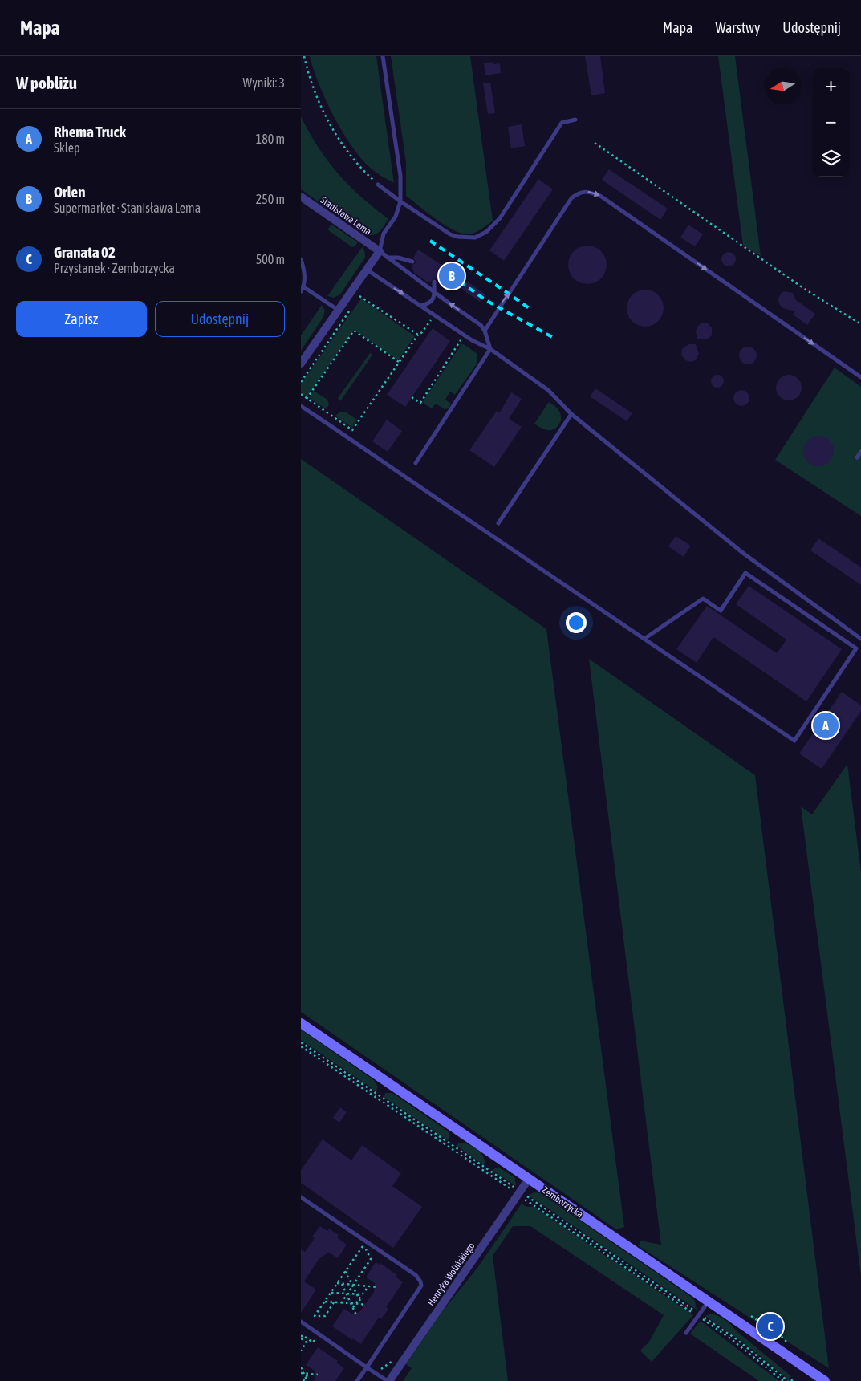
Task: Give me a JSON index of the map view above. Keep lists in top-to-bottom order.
{
  "streets": {
    "street": ["Stanisława Lema", "Zemborzycka", "Henryka Wolińskiego"]
  },
  "crossings": [
    ["Zemborzycka", "Henryka Wolińskiego"]
  ],
  "north": "left",
  "page": {
    "header": "Mapa",
    "nav": ["Mapa", "Warstwy", "Udostępnij"],
    "heading": ["W pobliżu", "Wyniki: 3"],
    "map_buttons": ["+", "−"],
    "list": [
      {
        "mark": "A",
        "name": "Rhema Truck",
        "note": "Sklep",
        "value": "180 m"
      },
      {
        "mark": "B",
        "name": "Orlen",
        "note": "Supermarket · Stanisława Lema",
        "value": "250 m"
      },
      {
        "mark": "C",
        "name": "Granata 02",
        "note": "Przystanek · Zemborzycka",
        "value": "500 m"
      }
    ],
    "pins": ["B", "A", "C"],
    "buttons": ["Zapisz", "Udostępnij"]
  }
}
